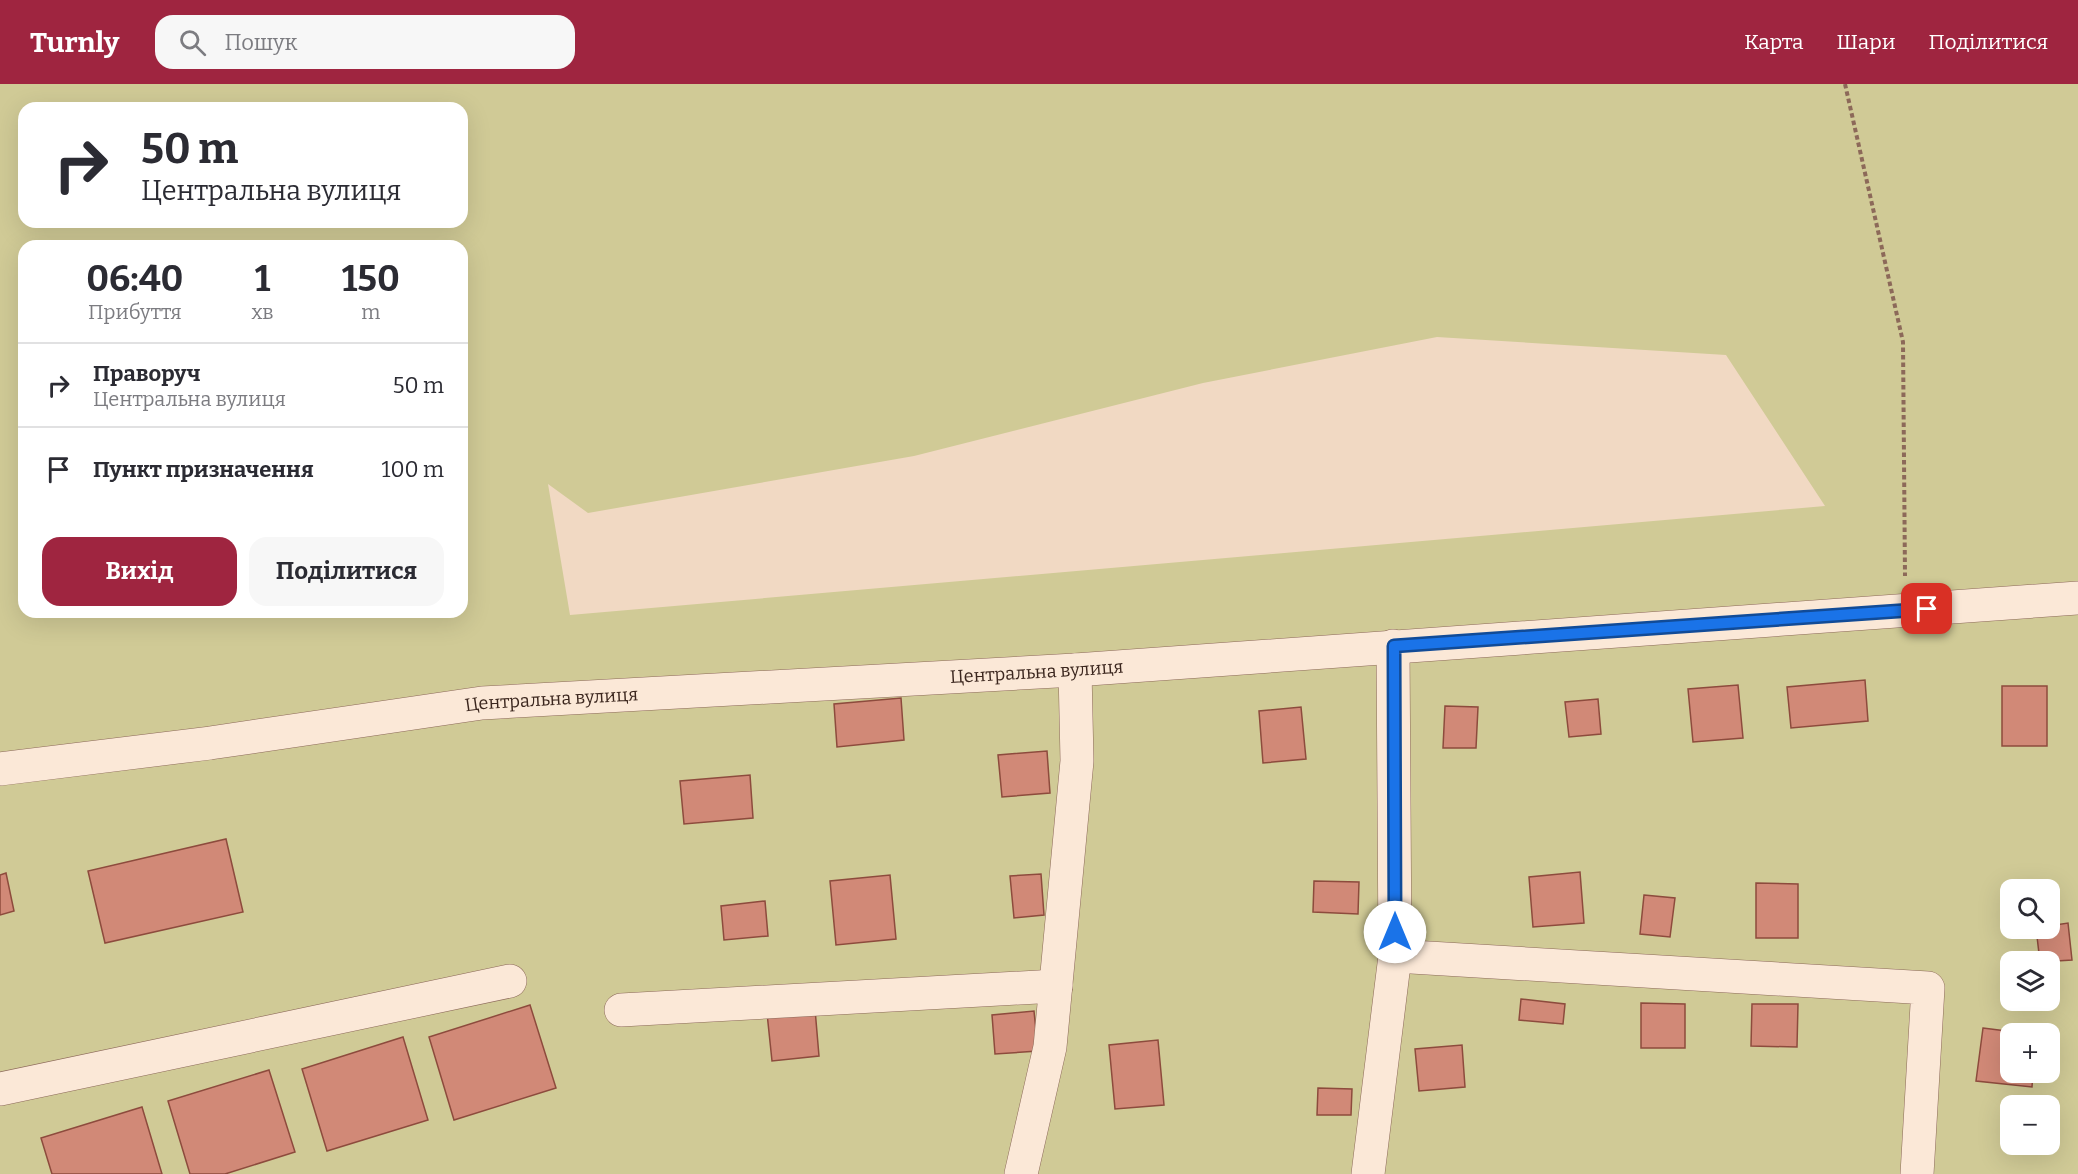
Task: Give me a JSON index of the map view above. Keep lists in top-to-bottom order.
{
  "streets": {
    "street": ["Центральна вулиця"]
  },
  "page": {
    "header": "Turnly",
    "search": "Пошук",
    "nav": ["Карта", "Шари", "Поділитися"],
    "turn": ["50 m", "Центральна вулиця"],
    "eta": [
      "06:40",
      "Прибуття",
      "1",
      "хв",
      "150",
      "m"
    ],
    "list": [
      {
        "name": "Праворуч",
        "note": "Центральна вулиця",
        "value": "50 m"
      },
      {
        "name": "Пункт призначення",
        "value": "100 m"
      }
    ],
    "buttons": ["Вихід", "Поділитися"],
    "map_buttons": ["+", "−"]
  }
}
